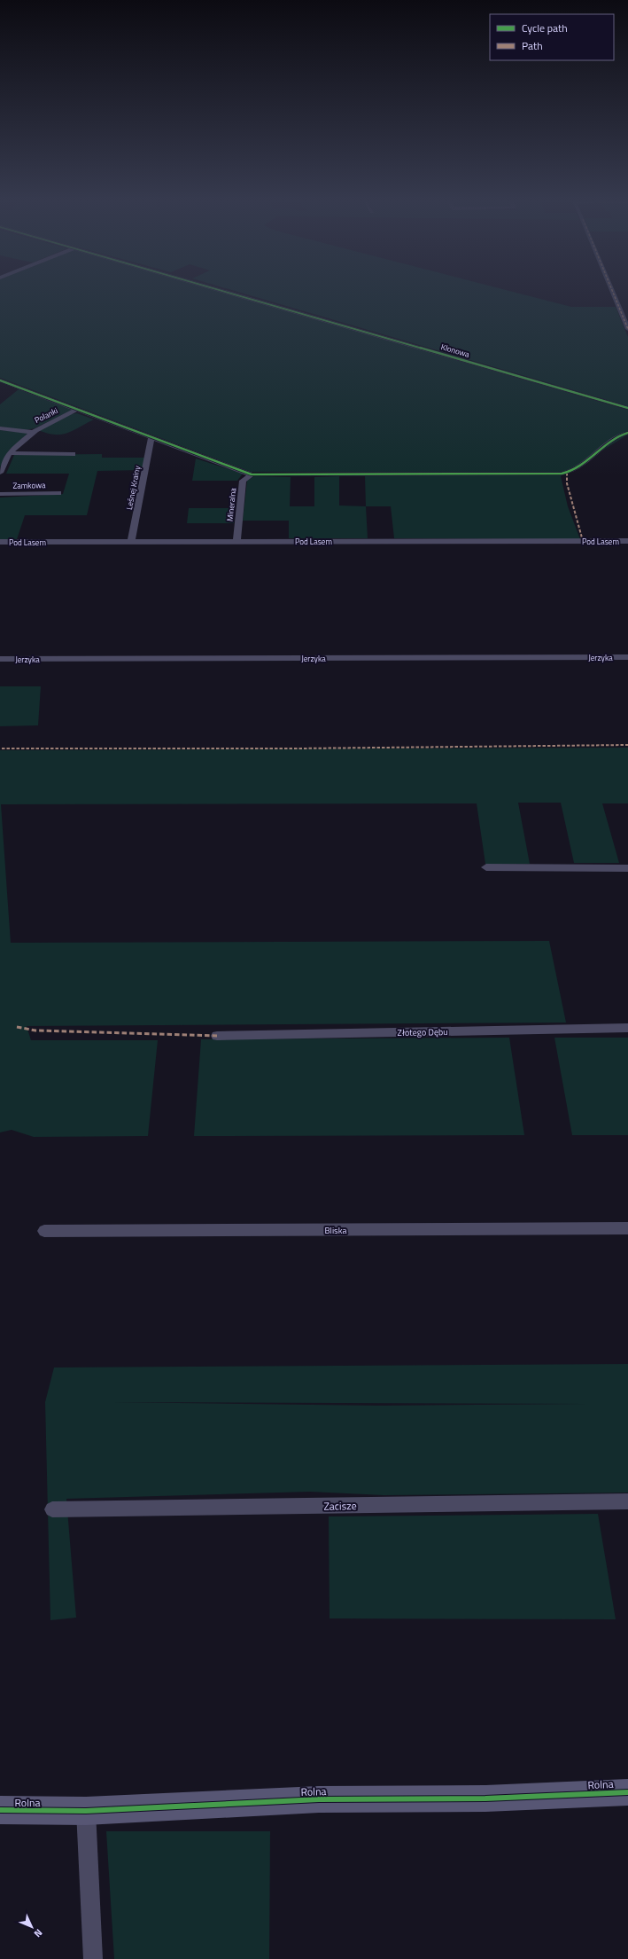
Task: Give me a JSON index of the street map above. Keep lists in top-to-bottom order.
{
  "streets": {
    "street": [
      "Klonowa",
      "Polanki",
      "Zamkowa",
      "Leśnej Krainy",
      "Mineralna",
      "Pod Lasem",
      "Jerzyka",
      "Złotego Dębu",
      "Bliska",
      "Zacisze",
      "Rolna"
    ]
  },
  "crossings": [
    ["Leśnej Krainy", "Pod Lasem"],
    ["Mineralna", "Pod Lasem"]
  ],
  "legend": ["Cycle path", "Path"],
  "north": "bottom right"
}
